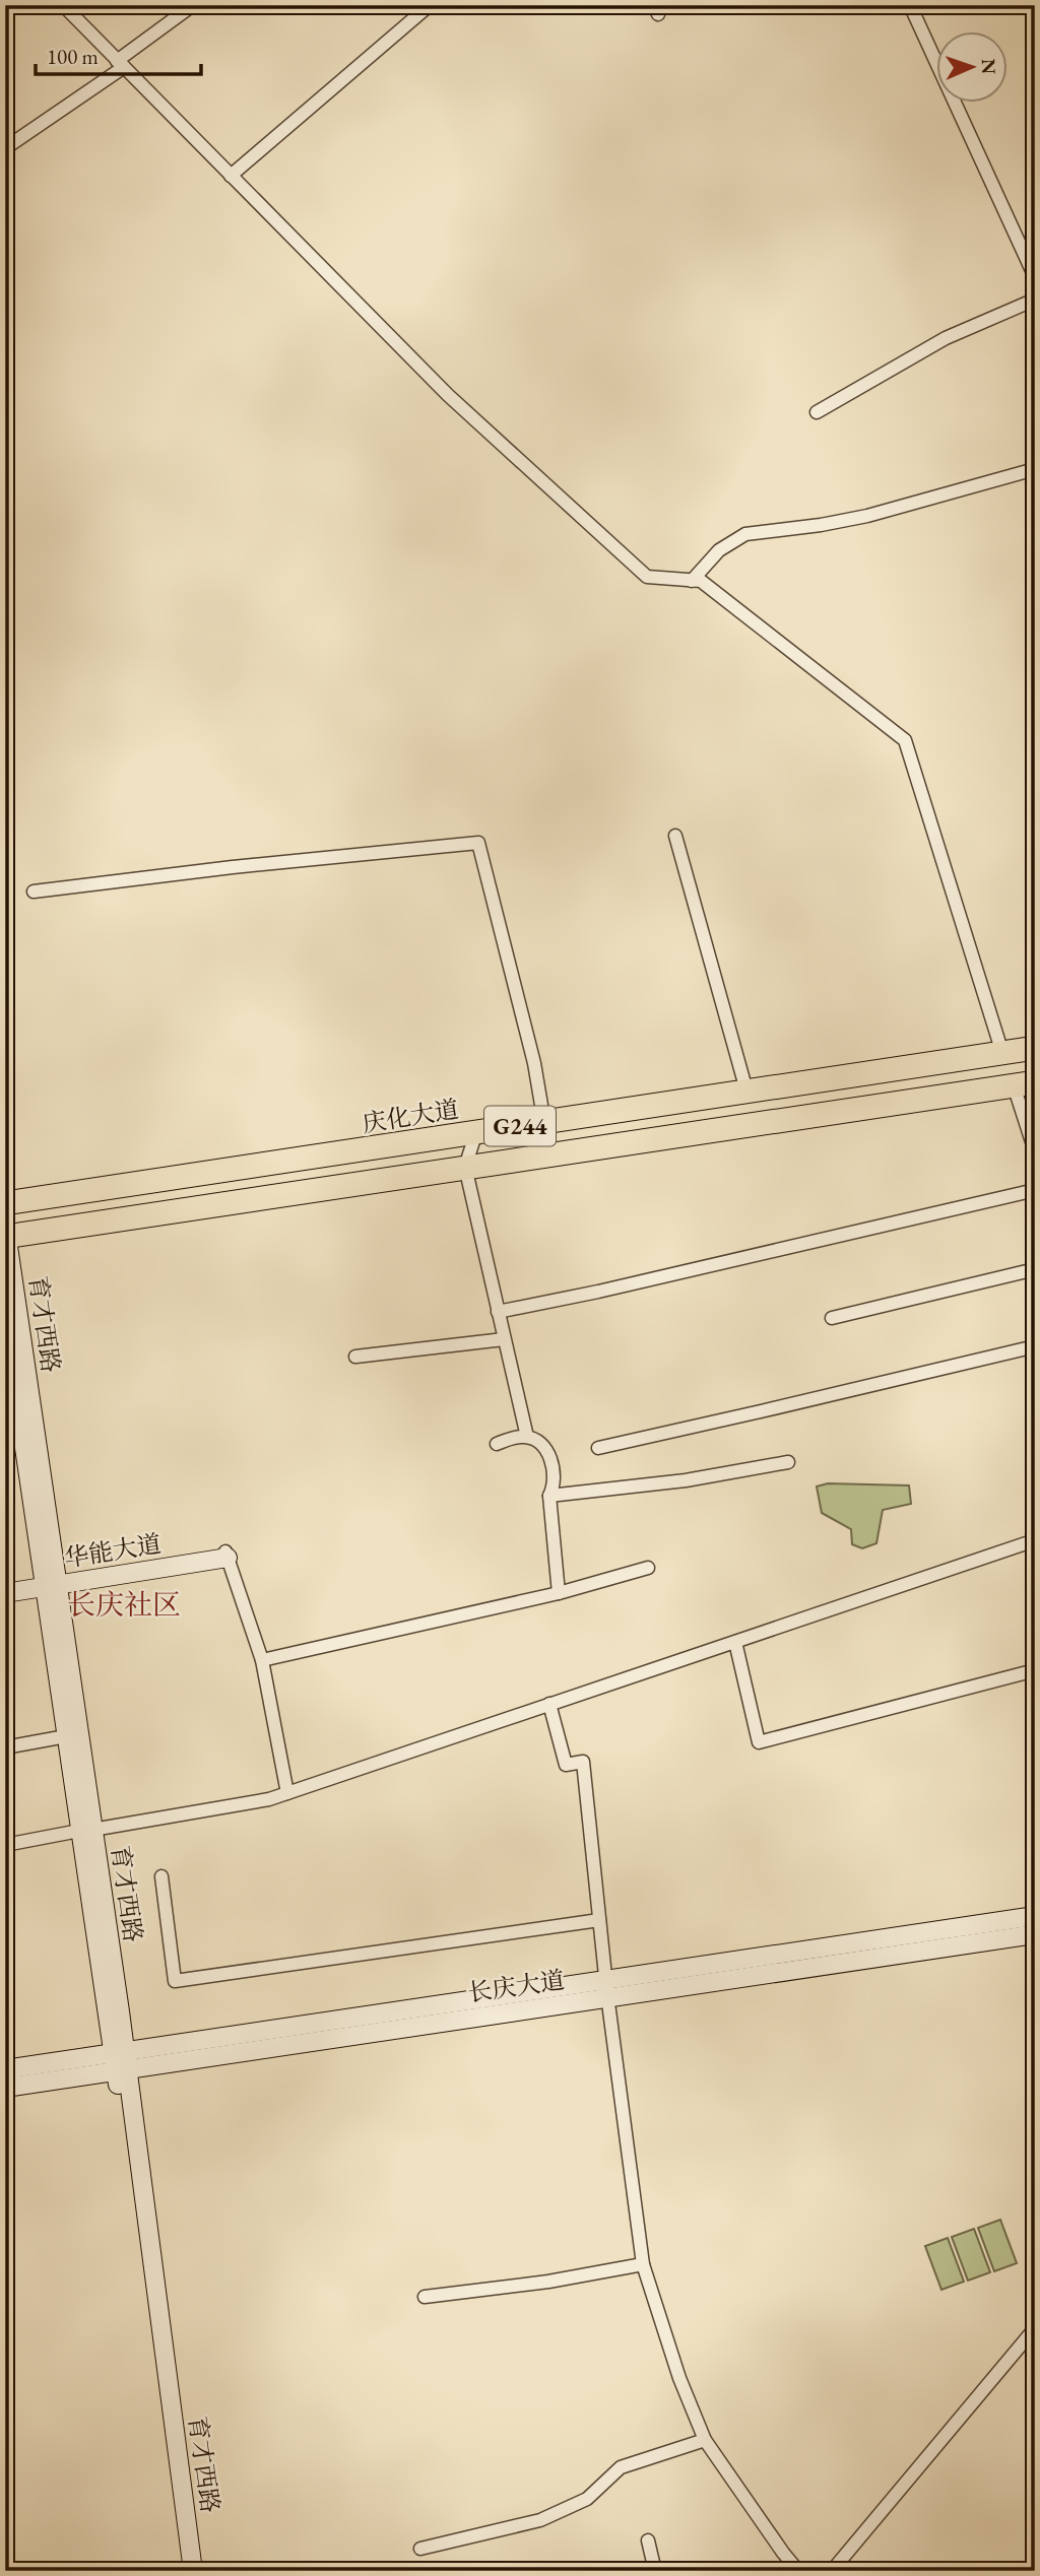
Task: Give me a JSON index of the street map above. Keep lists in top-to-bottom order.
{
  "streets": {
    "highway": ["庆化大道", "G244"],
    "main road": ["育才西路", "华能大道", "长庆大道"]
  },
  "crossings": [
    ["G244", "育才西路"],
    ["育才西路", "华能大道"],
    ["育才西路", "长庆大道"]
  ],
  "districts": ["长庆社区"],
  "scale_bar": "100 m",
  "north": "right"
}
